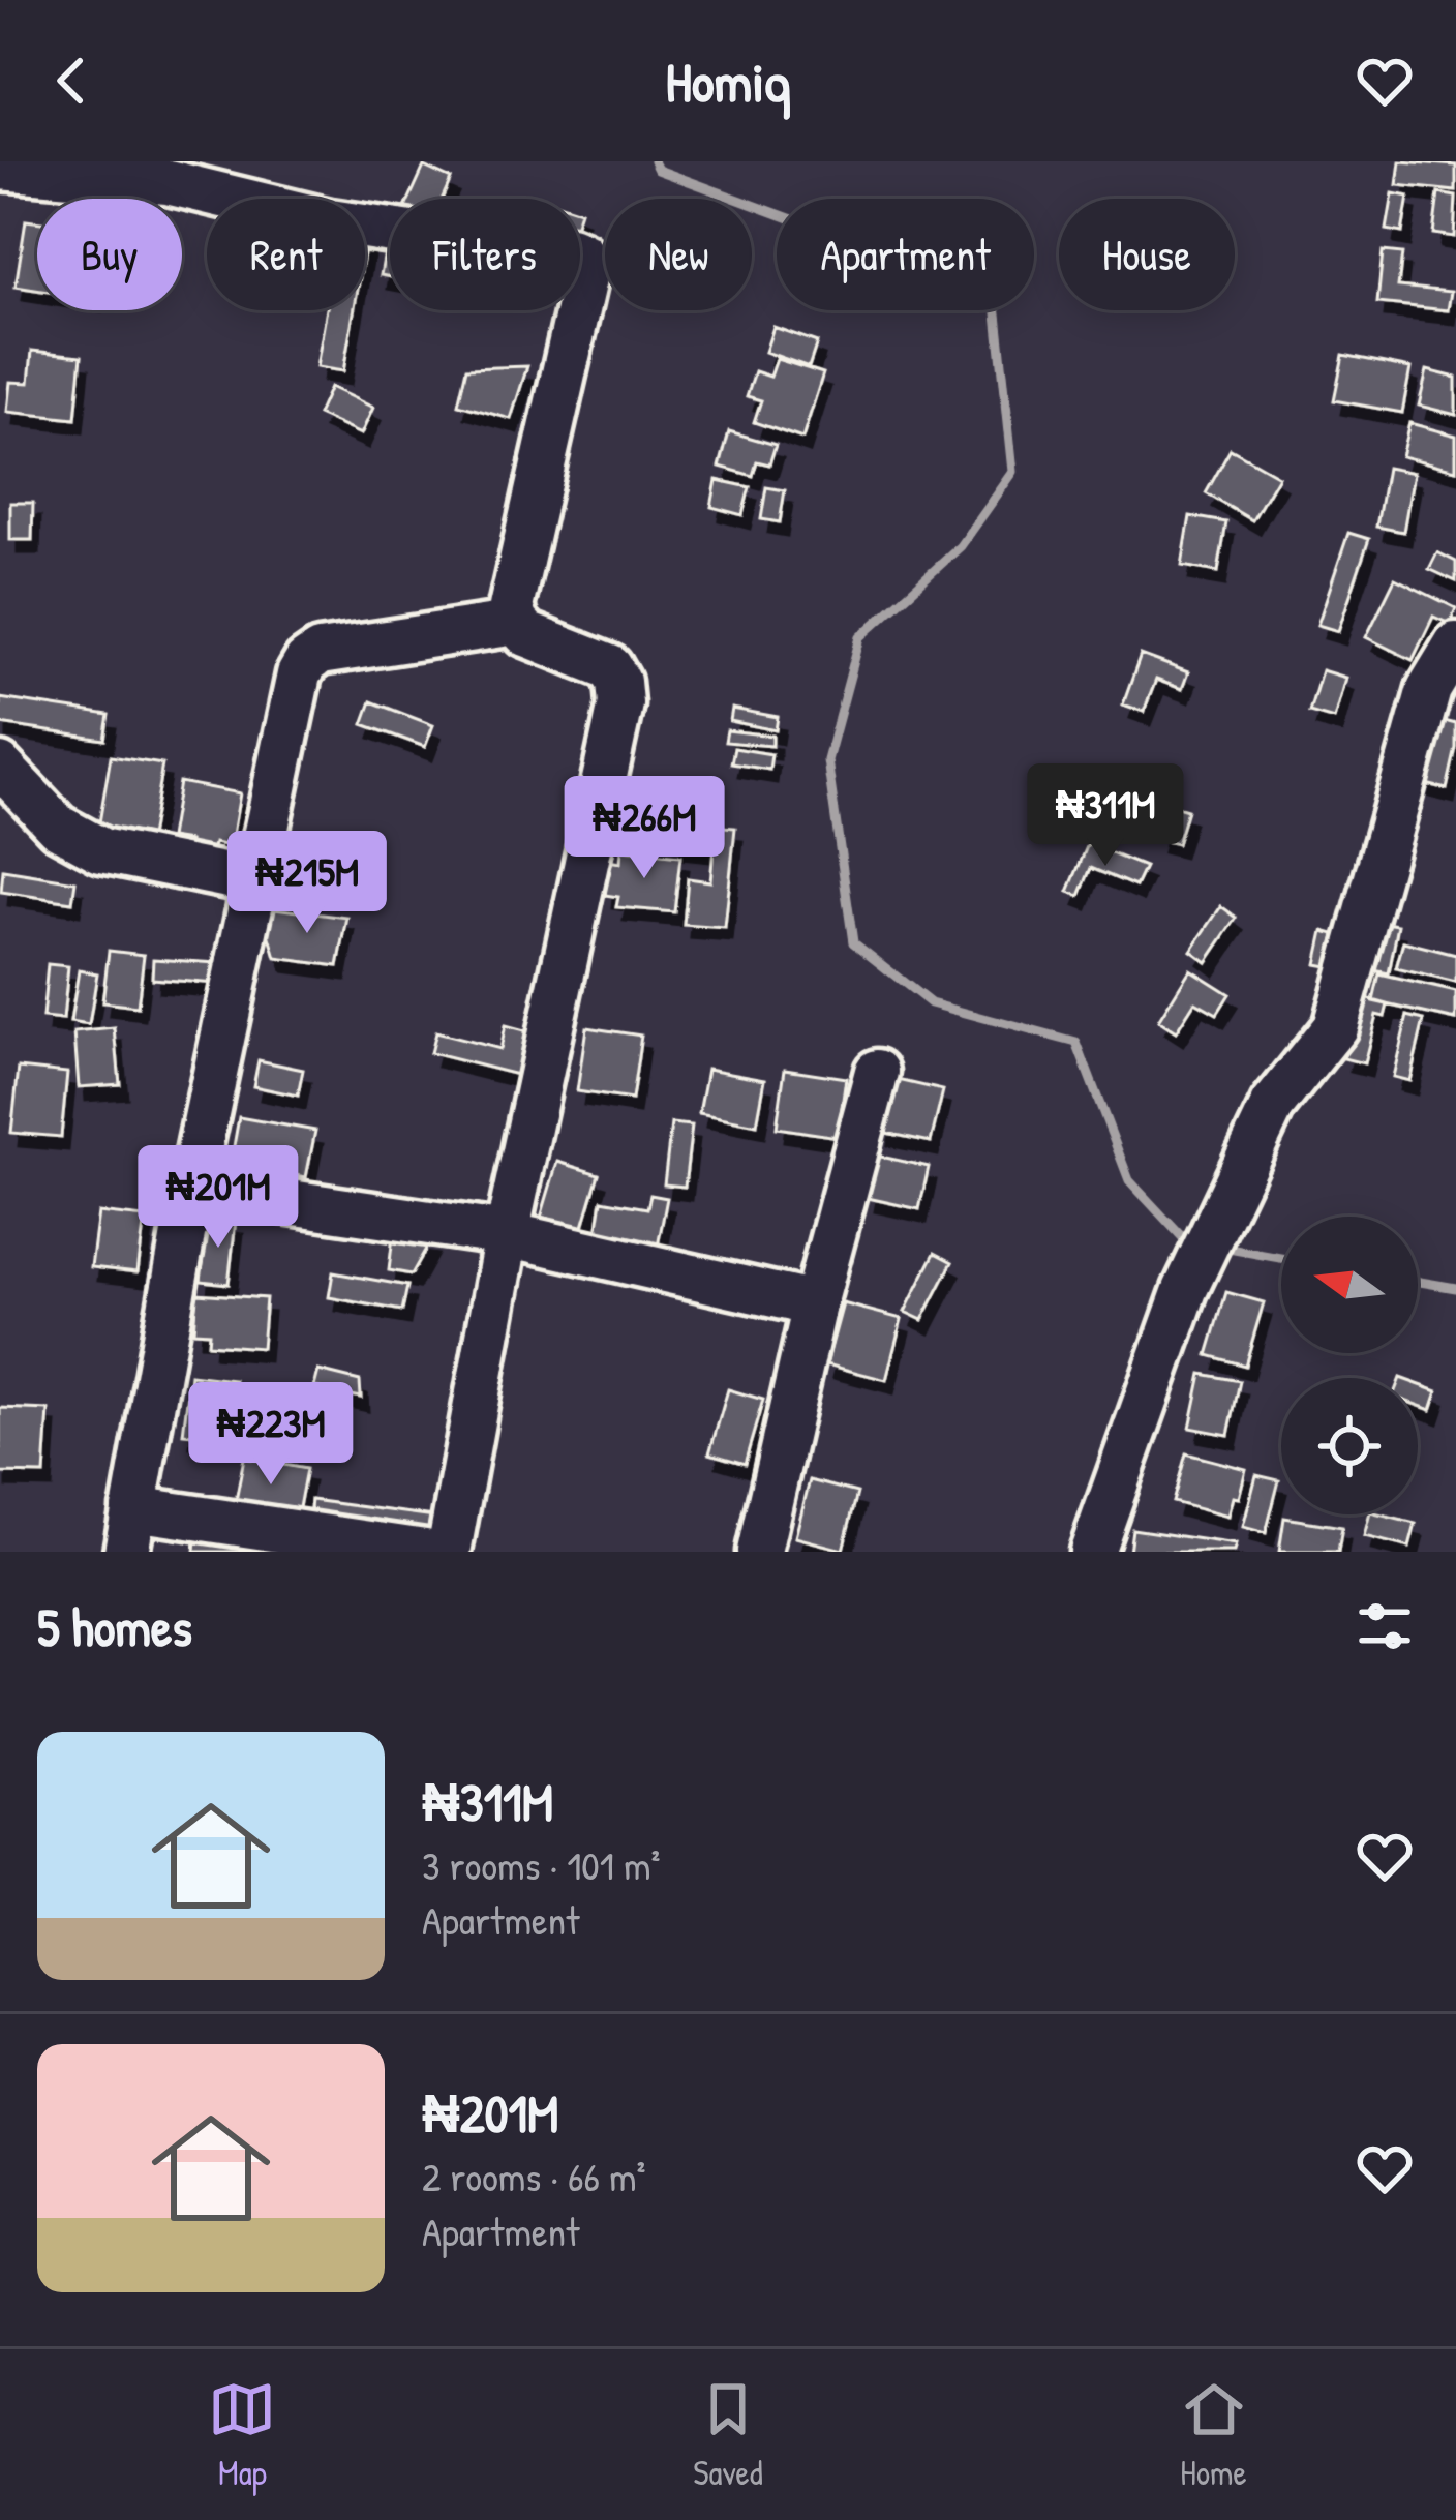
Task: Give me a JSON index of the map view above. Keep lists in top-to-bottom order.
{
  "north": "left",
  "page": {
    "header": "Homiq",
    "chip": [
      "Buy",
      "Rent",
      "Filters",
      "New",
      "Apartment",
      "House"
    ],
    "price": [
      "₦311M",
      "₦266M",
      "₦215M",
      "₦201M",
      "₦223M"
    ],
    "heading": "5 homes",
    "list": [
      {
        "name": "₦311M",
        "note": "3 rooms · 101 m² · Apartment"
      },
      {
        "name": "₦201M",
        "note": "2 rooms · 66 m² · Apartment"
      }
    ],
    "tabs": ["Map", "Saved", "Home"]
  }
}
